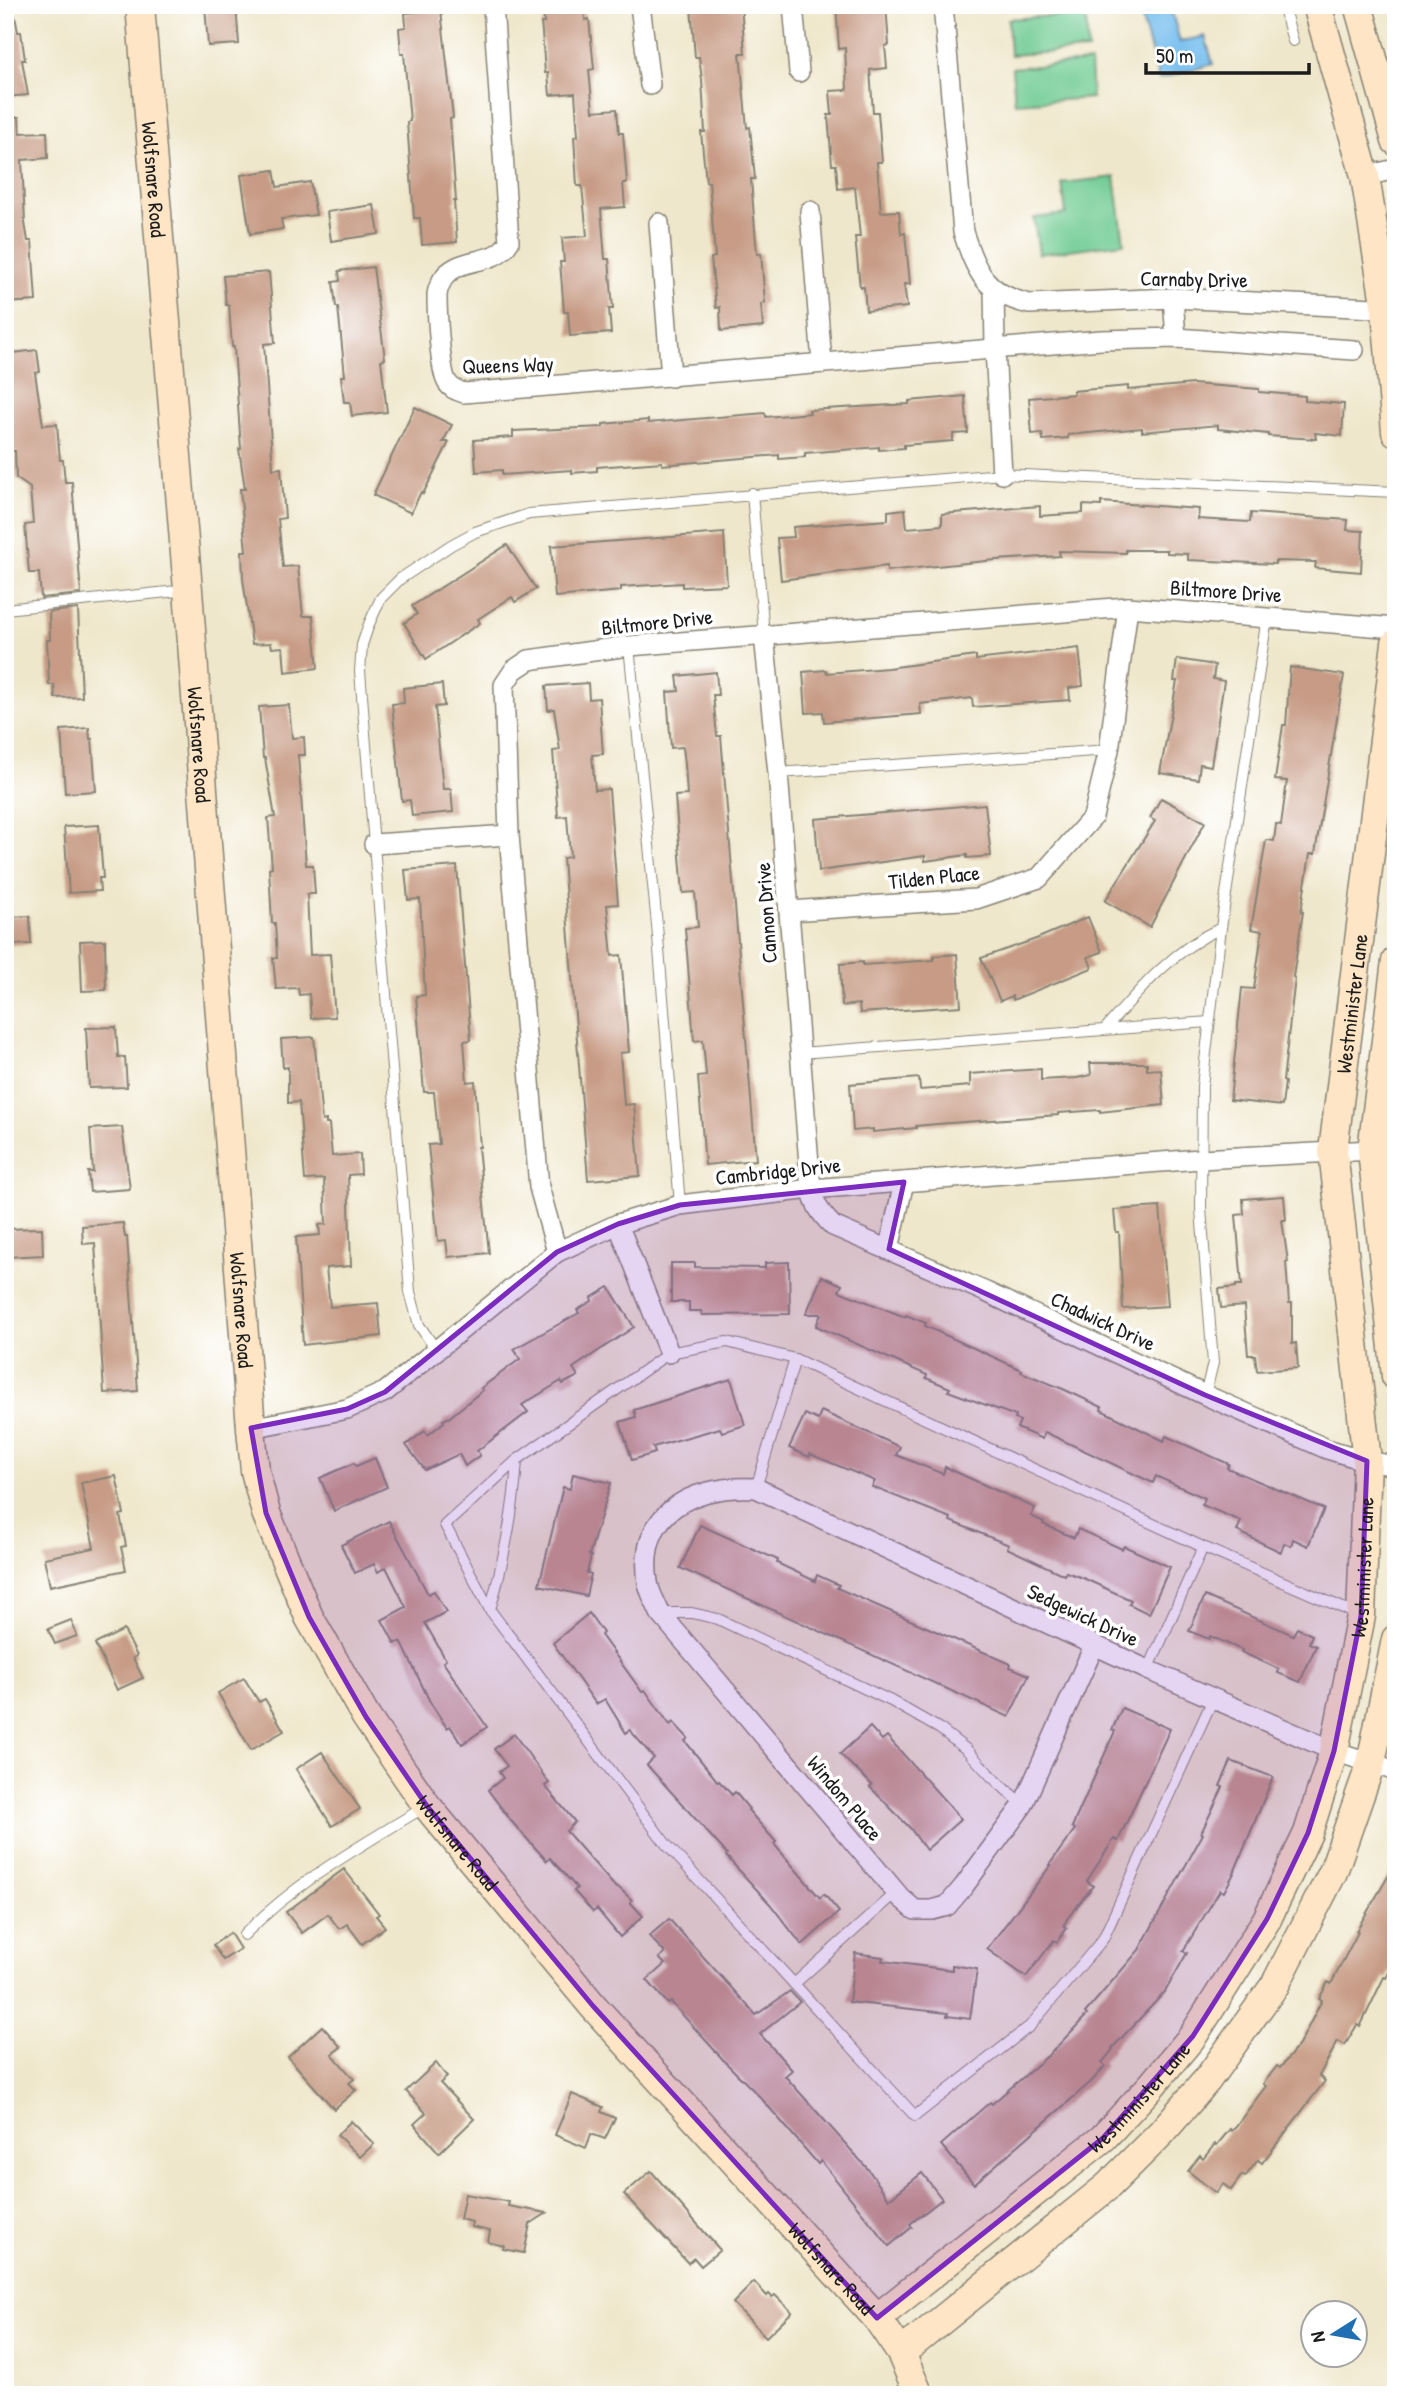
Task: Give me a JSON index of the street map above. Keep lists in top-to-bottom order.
{
  "streets": {
    "street": [
      "Wolfsnare Road",
      "Carnaby Drive",
      "Queens Way",
      "Biltmore Drive",
      "Tilden Place",
      "Cannon Drive",
      "Westminister Lane",
      "Cambridge Drive",
      "Chadwick Drive",
      "Sedgewick Drive",
      "Windom Place"
    ]
  },
  "crossings": [
    ["Wolfsnare Road", "Westminister Lane"],
    ["Wolfsnare Road", "Cambridge Drive"],
    ["Biltmore Drive", "Tilden Place"],
    ["Biltmore Drive", "Cannon Drive"],
    ["Biltmore Drive", "Cambridge Drive"],
    ["Tilden Place", "Cannon Drive"],
    ["Cannon Drive", "Cambridge Drive"],
    ["Cannon Drive", "Chadwick Drive"],
    ["Westminister Lane", "Cambridge Drive"],
    ["Westminister Lane", "Chadwick Drive"],
    ["Westminister Lane", "Sedgewick Drive"],
    ["Cambridge Drive", "Chadwick Drive"],
    ["Sedgewick Drive", "Windom Place"]
  ],
  "scale_bar": "50 m",
  "north": "left"
}
